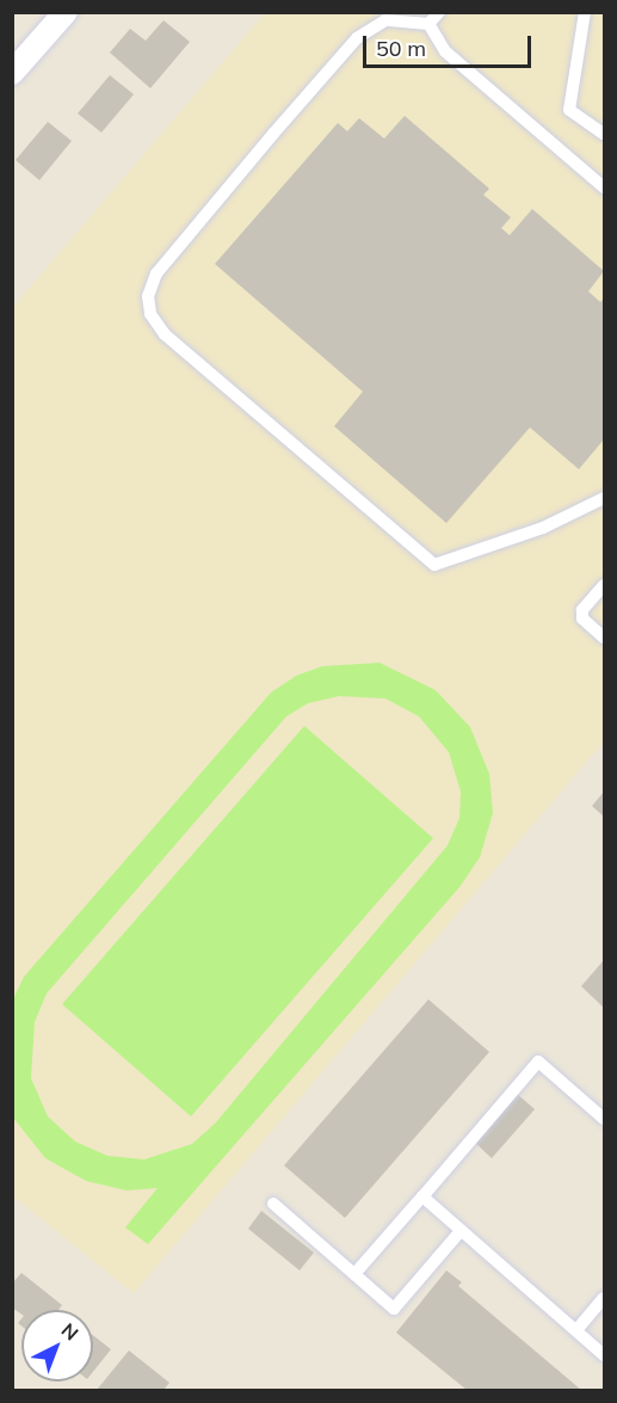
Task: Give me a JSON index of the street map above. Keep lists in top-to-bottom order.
{
  "scale_bar": "50 m",
  "north": "top right"
}
